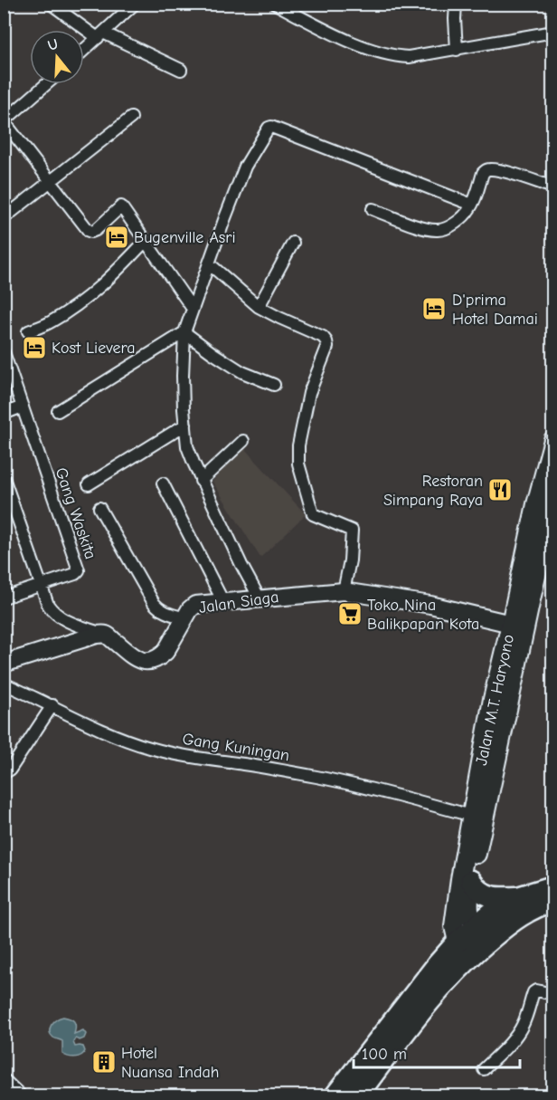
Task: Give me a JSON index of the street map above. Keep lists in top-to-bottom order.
{
  "streets": {
    "main road": ["Jalan M.T. Haryono"],
    "street": ["Gang Waskita", "Jalan Siaga", "Gang Kuningan"]
  },
  "crossings": [
    ["Jalan Siaga", "Jalan M.T. Haryono"],
    ["Jalan M.T. Haryono", "Gang Kuningan"]
  ],
  "places": {
    "hotel": ["Bugenville Asri", "D'prima Hotel Damai", "Kost Lievera"],
    "restaurant": ["Restoran Simpang Raya"],
    "supermarket": ["Toko Nina Balikpapan Kota"],
    "building": ["Hotel Nuansa Indah"]
  },
  "scale_bar": "100 m",
  "north": "top"
}
